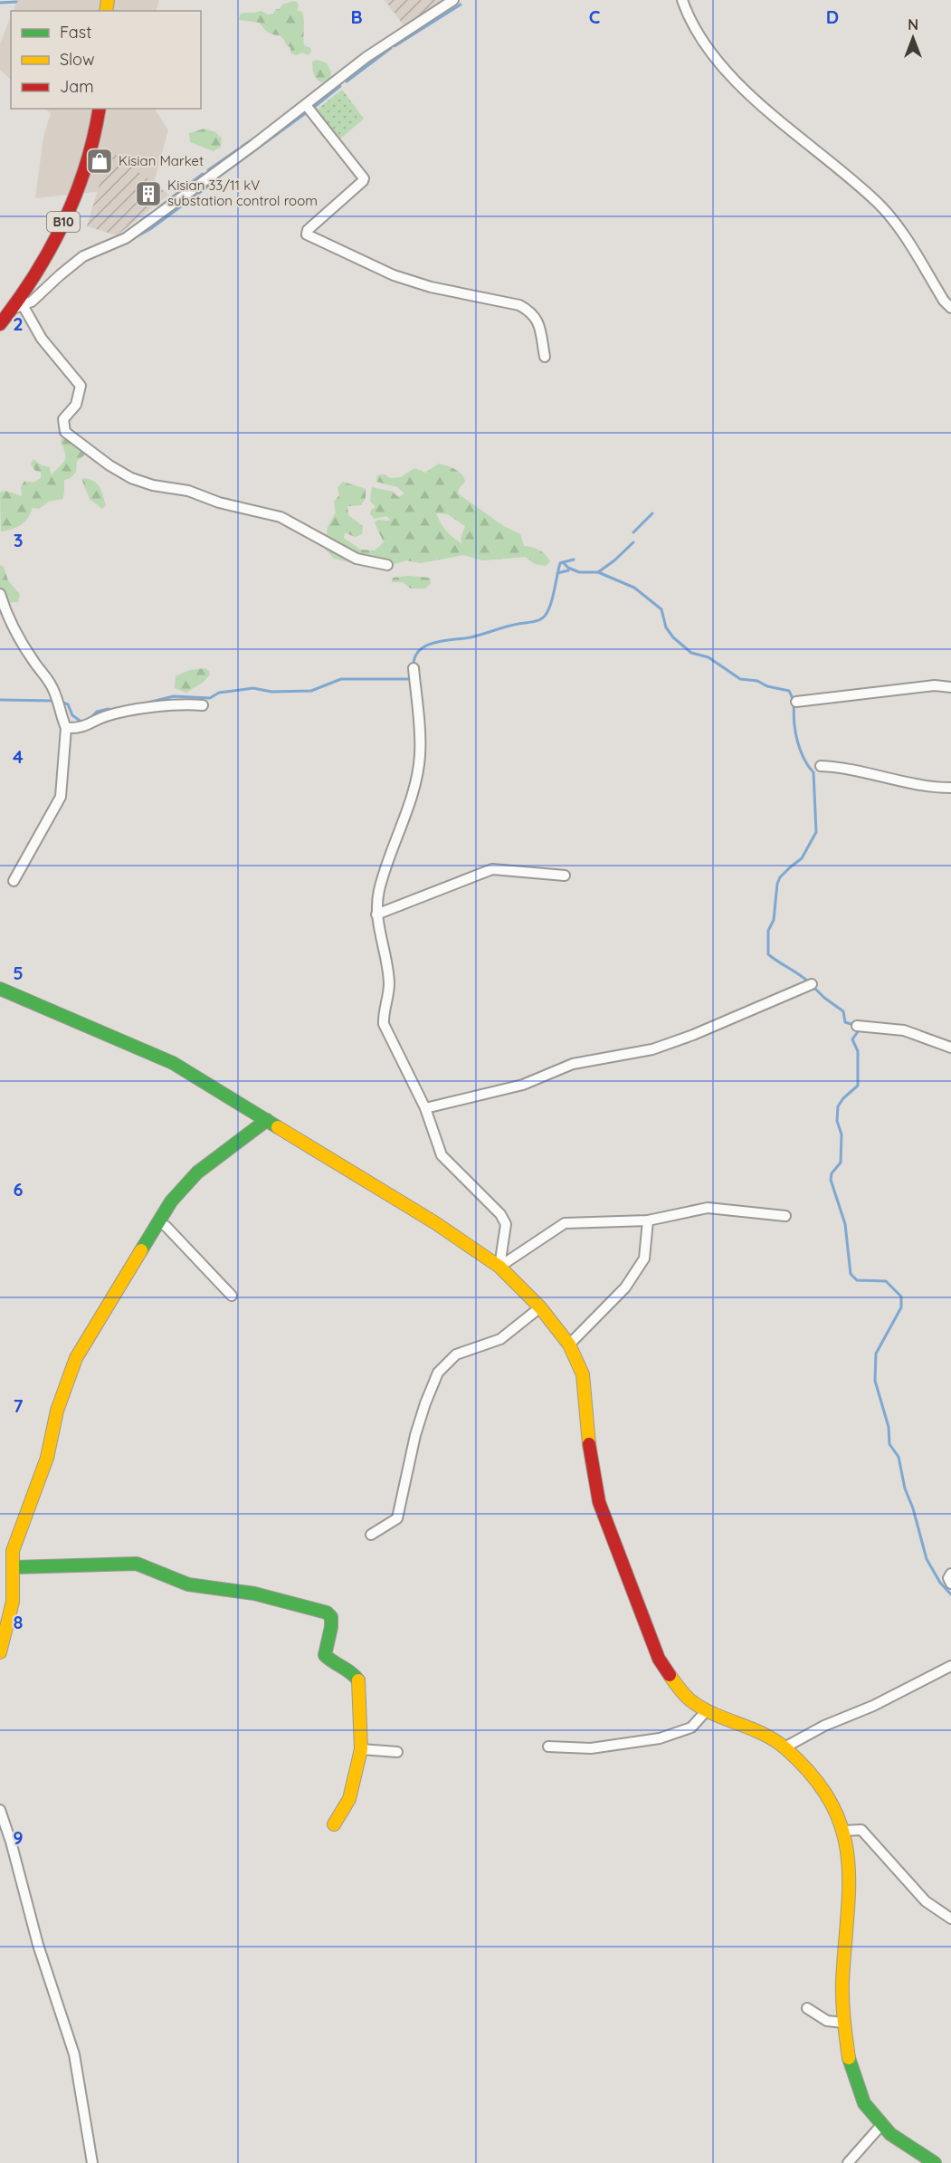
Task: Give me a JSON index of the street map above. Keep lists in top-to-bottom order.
{
  "streets": {
    "main road": ["B10"]
  },
  "places": {
    "shop": ["Kisian Market"],
    "building": ["Kisian 33/11 kV substation control room"]
  },
  "legend": ["Fast", "Slow", "Jam"],
  "north": "top",
  "grid": {
    "columns": ["B", "C", "D"],
    "rows": [
      "2",
      "3",
      "4",
      "5",
      "6",
      "7",
      "8",
      "9"
    ]
  }
}
